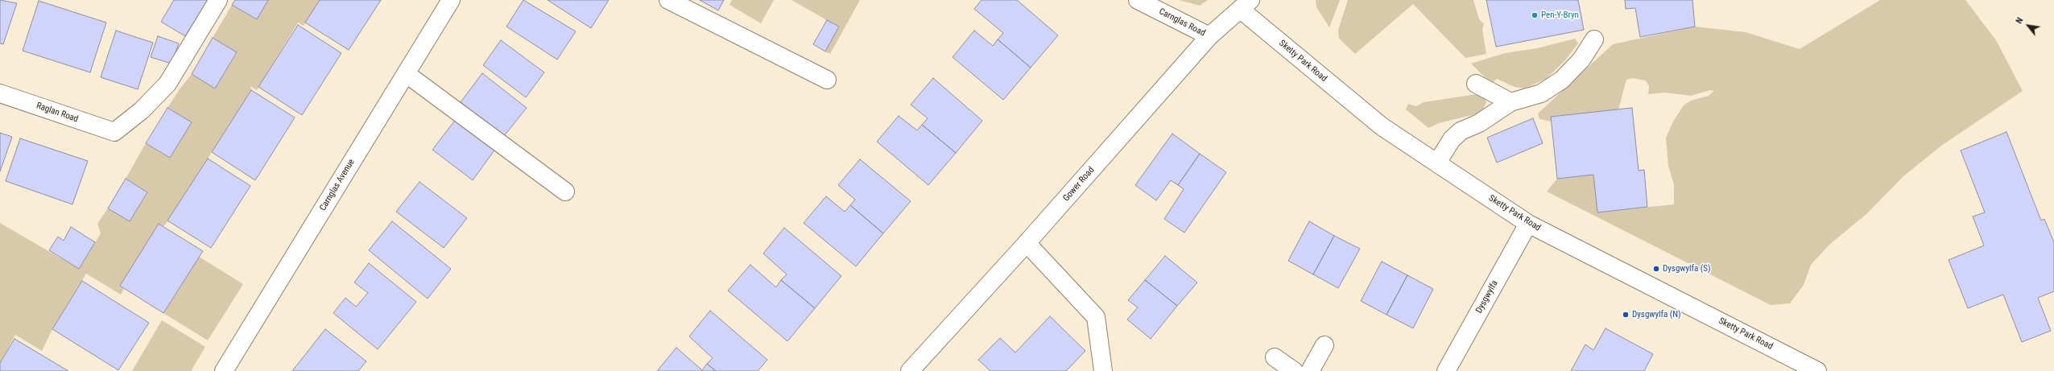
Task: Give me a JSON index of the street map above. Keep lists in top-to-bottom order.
{
  "streets": {
    "street": [
      "Carnglas Road",
      "Sketty Park Road",
      "Raglan Road",
      "Gower Road",
      "Carnglas Avenue",
      "Dysgwylfa"
    ]
  },
  "crossings": [
    ["Carnglas Road", "Gower Road"],
    ["Sketty Park Road", "Gower Road"],
    ["Sketty Park Road", "Dysgwylfa"]
  ],
  "places": ["Pen-Y-Bryn", "Dysgwylfa (S)", "Dysgwylfa (N)"],
  "north": "top left"
}
